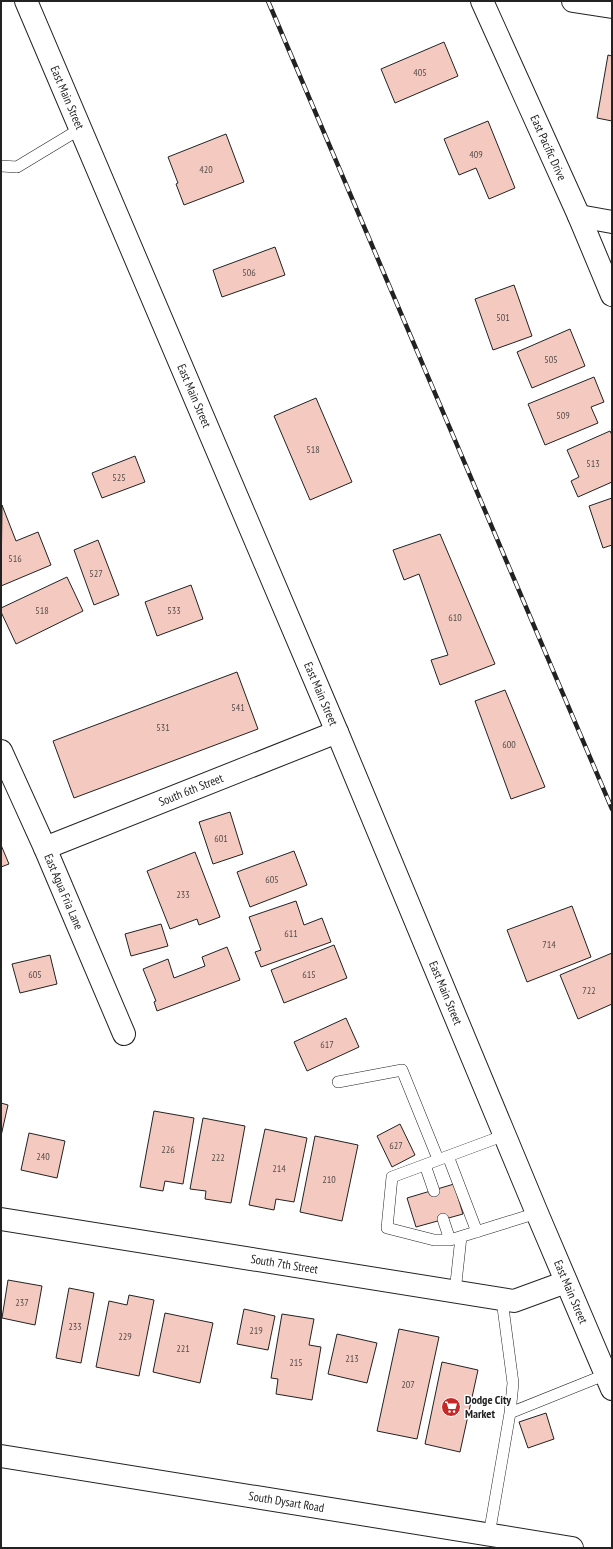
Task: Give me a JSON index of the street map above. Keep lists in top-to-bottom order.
{
  "streets": {
    "street": [
      "East Main Street",
      "East Pacific Drive",
      "South 6th Street",
      "East Agua Fria Lane",
      "South 7th Street",
      "South Dysart Road"
    ]
  },
  "crossings": [
    ["East Main Street", "South 6th Street"],
    ["East Main Street", "South 7th Street"],
    ["South 6th Street", "East Agua Fria Lane"]
  ],
  "places": {
    "supermarket": ["Dodge City Market"]
  },
  "house_numbers": [
    "405",
    "409",
    "420",
    "506",
    "501",
    "505",
    "509",
    "518",
    "513",
    "525",
    "516",
    "527",
    "518",
    "533",
    "610",
    "541",
    "531",
    "600",
    "601",
    "605",
    "233",
    "611",
    "714",
    "605",
    "615",
    "722",
    "617",
    "627",
    "226",
    "240",
    "222",
    "214",
    "210",
    "237",
    "233",
    "219",
    "229",
    "221",
    "213",
    "215",
    "207"
  ]
}
